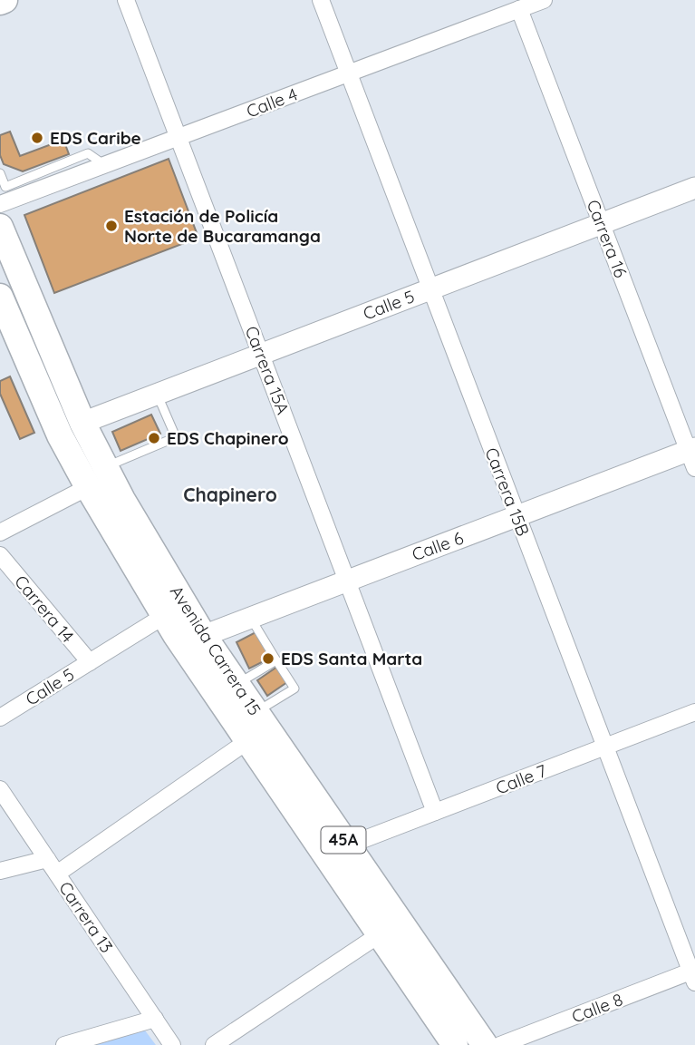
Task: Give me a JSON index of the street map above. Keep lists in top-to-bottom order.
{
  "streets": {
    "main road": ["Avenida Carrera 15", "45A"],
    "street": [
      "Calle 4",
      "Carrera 16",
      "Calle 5",
      "Carrera 15A",
      "Carrera 15B",
      "Calle 6",
      "Carrera 14",
      "Calle 7",
      "Carrera 13",
      "Calle 8"
    ]
  },
  "crossings": [
    ["Calle 4", "Carrera 16"],
    ["Calle 4", "Carrera 15A"],
    ["Calle 4", "Carrera 15B"],
    ["Carrera 16", "Calle 5"],
    ["Carrera 16", "Calle 6"],
    ["Calle 5", "Carrera 15A"],
    ["Calle 5", "Carrera 15B"],
    ["Calle 5", "Carrera 14"],
    ["Calle 5", "Avenida Carrera 15"],
    ["Carrera 15A", "Calle 6"],
    ["Carrera 15A", "Calle 7"],
    ["Carrera 15B", "Calle 6"],
    ["Carrera 15B", "Calle 7"],
    ["Carrera 15B", "Calle 8"],
    ["Calle 6", "Avenida Carrera 15"],
    ["Avenida Carrera 15", "Calle 7"]
  ],
  "districts": ["Chapinero"],
  "places": [
    "EDS Caribe",
    "Estación de Policía Norte de Bucaramanga",
    "EDS Chapinero",
    "EDS Santa Marta"
  ]
}
